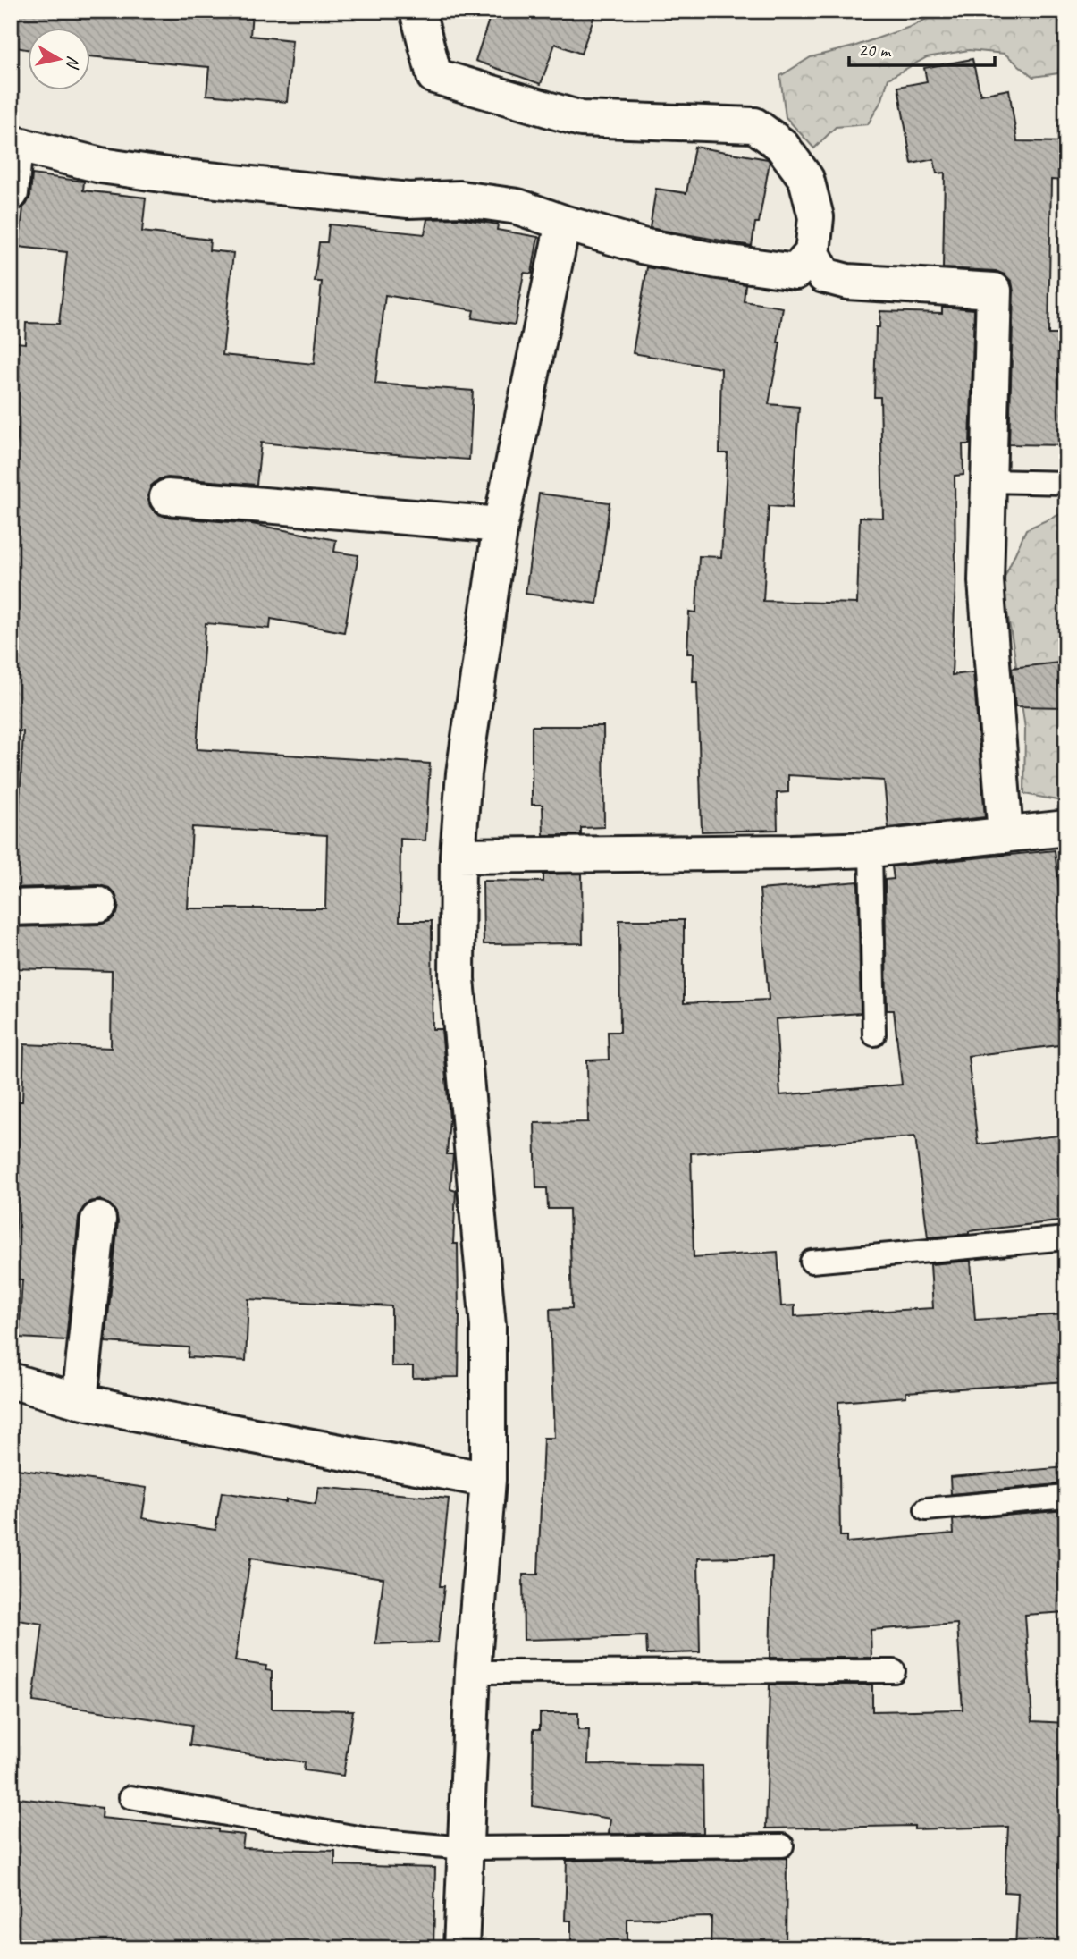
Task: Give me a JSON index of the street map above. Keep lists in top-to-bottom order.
{
  "scale_bar": "20 m",
  "north": "right"
}
